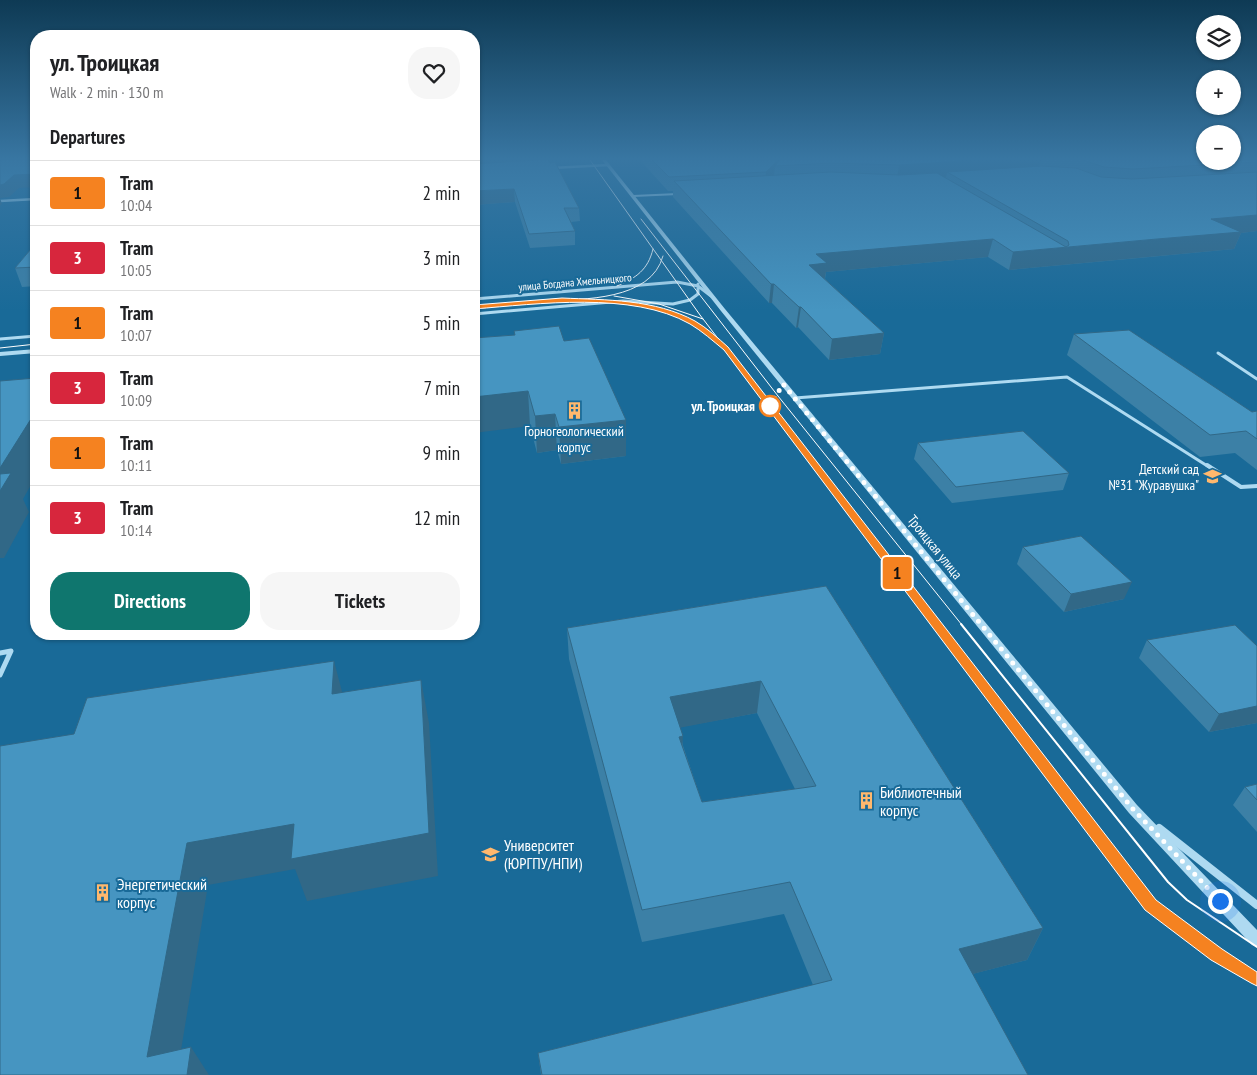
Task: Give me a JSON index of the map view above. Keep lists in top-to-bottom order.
{
  "streets": {
    "street": ["улица Богдана Хмельницкого", "Троицкая улица"]
  },
  "crossings": [
    ["улица Богдана Хмельницкого", "Троицкая улица"]
  ],
  "places": {
    "other": ["ул. Троицкая"],
    "building": ["Горногеологический корпус", "Библиотечный корпус", "Энергетический корпус"],
    "school or university": ["Детский сад №31 \"Журавушка\"", "Университет (ЮРГПУ/НПИ)"]
  },
  "lines": ["tram line 1"],
  "page": {
    "on_map": "1",
    "map_buttons": ["+", "−"],
    "heading": [
      ["ул. Троицкая", "Walk · 2 min · 130 m"],
      "Departures"
    ],
    "list": [
      {
        "mark": "1",
        "name": "Tram",
        "note": "10:04",
        "value": "2 min"
      },
      {
        "mark": "3",
        "name": "Tram",
        "note": "10:05",
        "value": "3 min"
      },
      {
        "mark": "1",
        "name": "Tram",
        "note": "10:07",
        "value": "5 min"
      },
      {
        "mark": "3",
        "name": "Tram",
        "note": "10:09",
        "value": "7 min"
      },
      {
        "mark": "1",
        "name": "Tram",
        "note": "10:11",
        "value": "9 min"
      },
      {
        "mark": "3",
        "name": "Tram",
        "note": "10:14",
        "value": "12 min"
      }
    ],
    "buttons": ["Directions", "Tickets"]
  }
}
